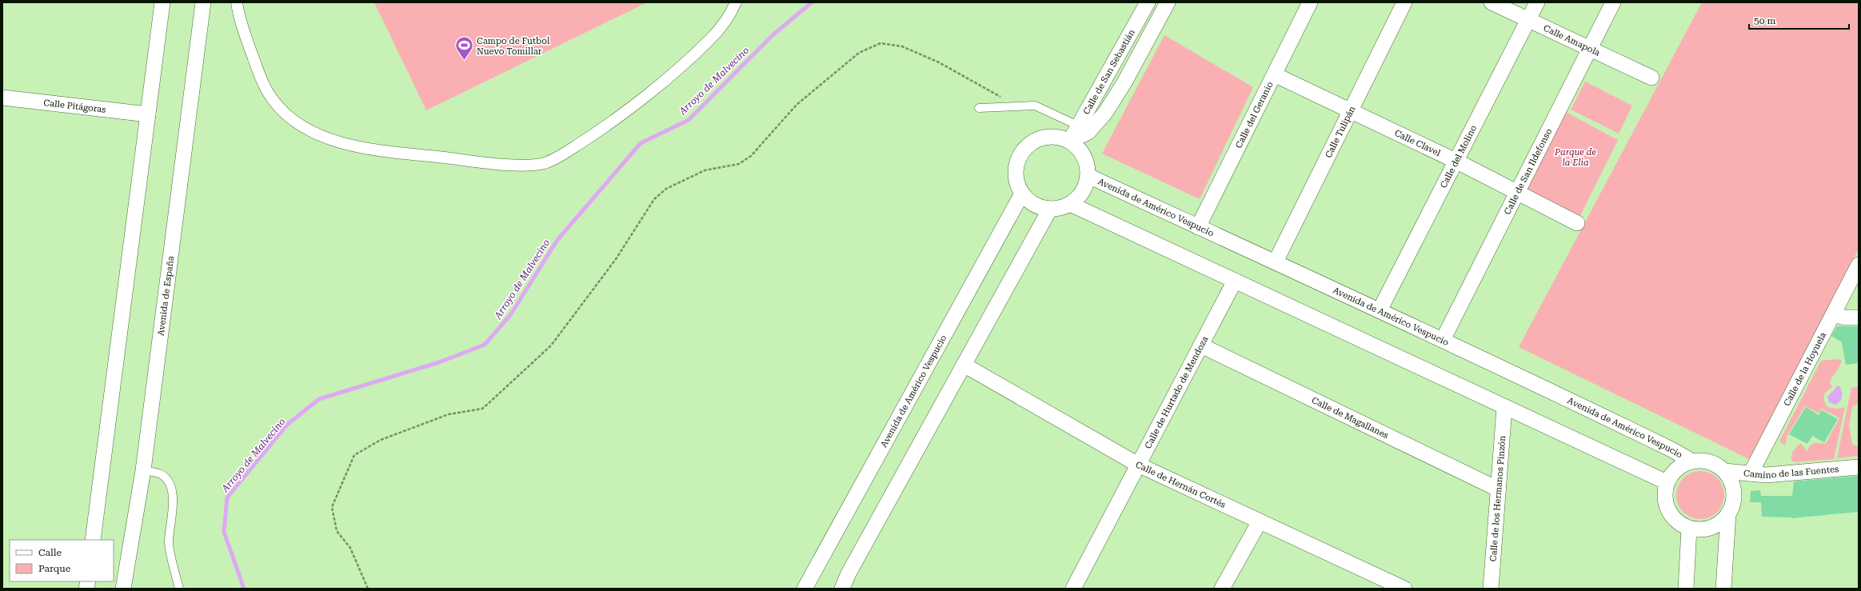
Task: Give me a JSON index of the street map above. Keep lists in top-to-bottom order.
{
  "streets": {
    "street": [
      "Calle Amapola",
      "Calle de San Sebastián",
      "Calle Pitágoras",
      "Calle del Geranio",
      "Calle Tulipán",
      "Calle Clavel",
      "Calle del Molino",
      "Calle de San Ildefonso",
      "Avenida de Américo Vespucio",
      "Avenida de España",
      "Calle de la Hoyuela",
      "Calle de Hurtado de Mendoza",
      "Calle de Magallanes",
      "Camino de las Fuentes",
      "Calle de Hernán Cortés",
      "Calle de los Hermanos Pinzón"
    ]
  },
  "crossings": [
    ["Calle Amapola", "Calle del Molino"],
    ["Calle Amapola", "Calle de San Ildefonso"],
    ["Calle de San Sebastián", "Avenida de Américo Vespucio"],
    ["Calle del Geranio", "Calle Clavel"],
    ["Calle del Geranio", "Avenida de Américo Vespucio"],
    ["Calle Tulipán", "Calle Clavel"],
    ["Calle Tulipán", "Avenida de Américo Vespucio"],
    ["Calle Clavel", "Calle del Molino"],
    ["Calle Clavel", "Calle de San Ildefonso"],
    ["Calle del Molino", "Avenida de Américo Vespucio"],
    ["Calle de San Ildefonso", "Avenida de Américo Vespucio"],
    ["Avenida de Américo Vespucio", "Camino de las Fuentes"],
    ["Calle de la Hoyuela", "Camino de las Fuentes"],
    ["Calle de Hurtado de Mendoza", "Calle de Magallanes"],
    ["Calle de Hurtado de Mendoza", "Calle de Hernán Cortés"],
    ["Calle de Magallanes", "Calle de los Hermanos Pinzón"]
  ],
  "water": ["Arroyo de Malvecino"],
  "parks": ["Parque de la Elia"],
  "places": {
    "sports": ["Campo de Futbol Nuevo Tomillar"]
  },
  "legend": ["Calle", "Parque"],
  "scale_bar": "50 m"
}
